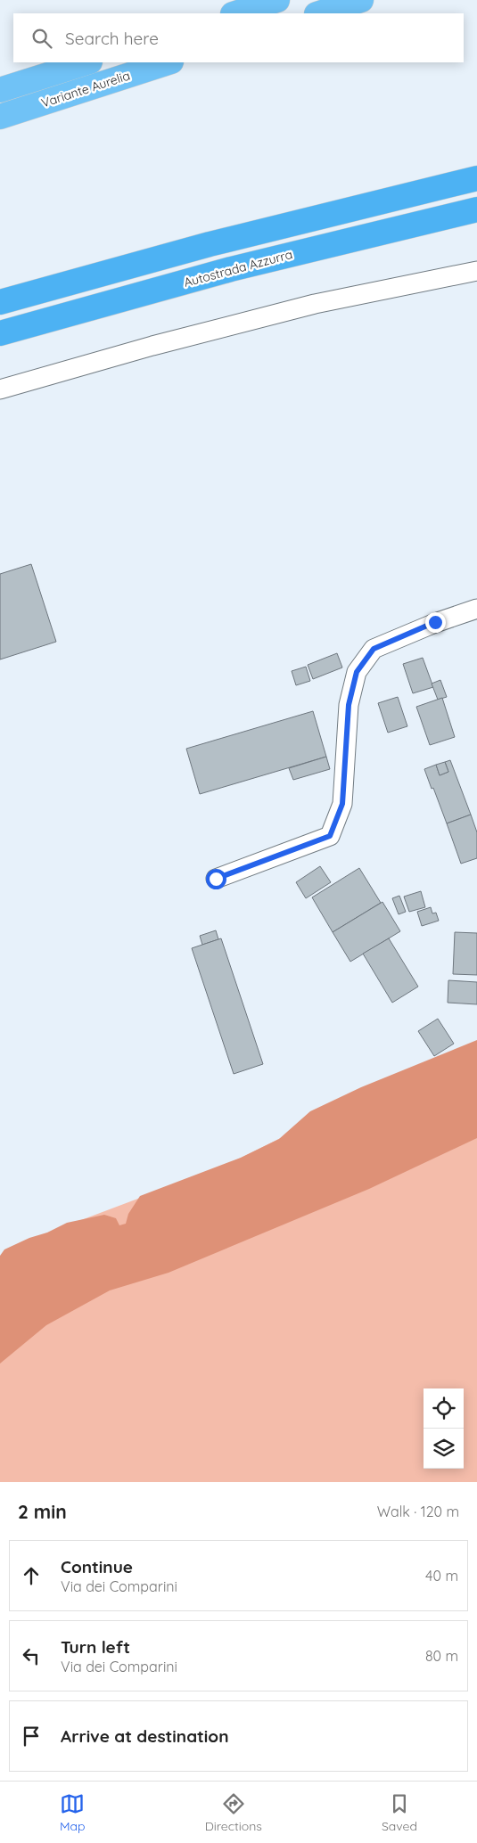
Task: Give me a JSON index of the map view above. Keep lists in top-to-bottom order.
{
  "streets": {
    "highway": ["Variante Aurelia", "Autostrada Azzurra"]
  },
  "page": {
    "search": "Search here",
    "heading": ["2 min", "Walk · 120 m"],
    "list": [
      ["Continue", "Via dei Comparini", "40 m"],
      ["Turn left", "Via dei Comparini", "80 m"],
      "Arrive at destination"
    ],
    "nav": ["Map", "Directions", "Saved"]
  }
}
